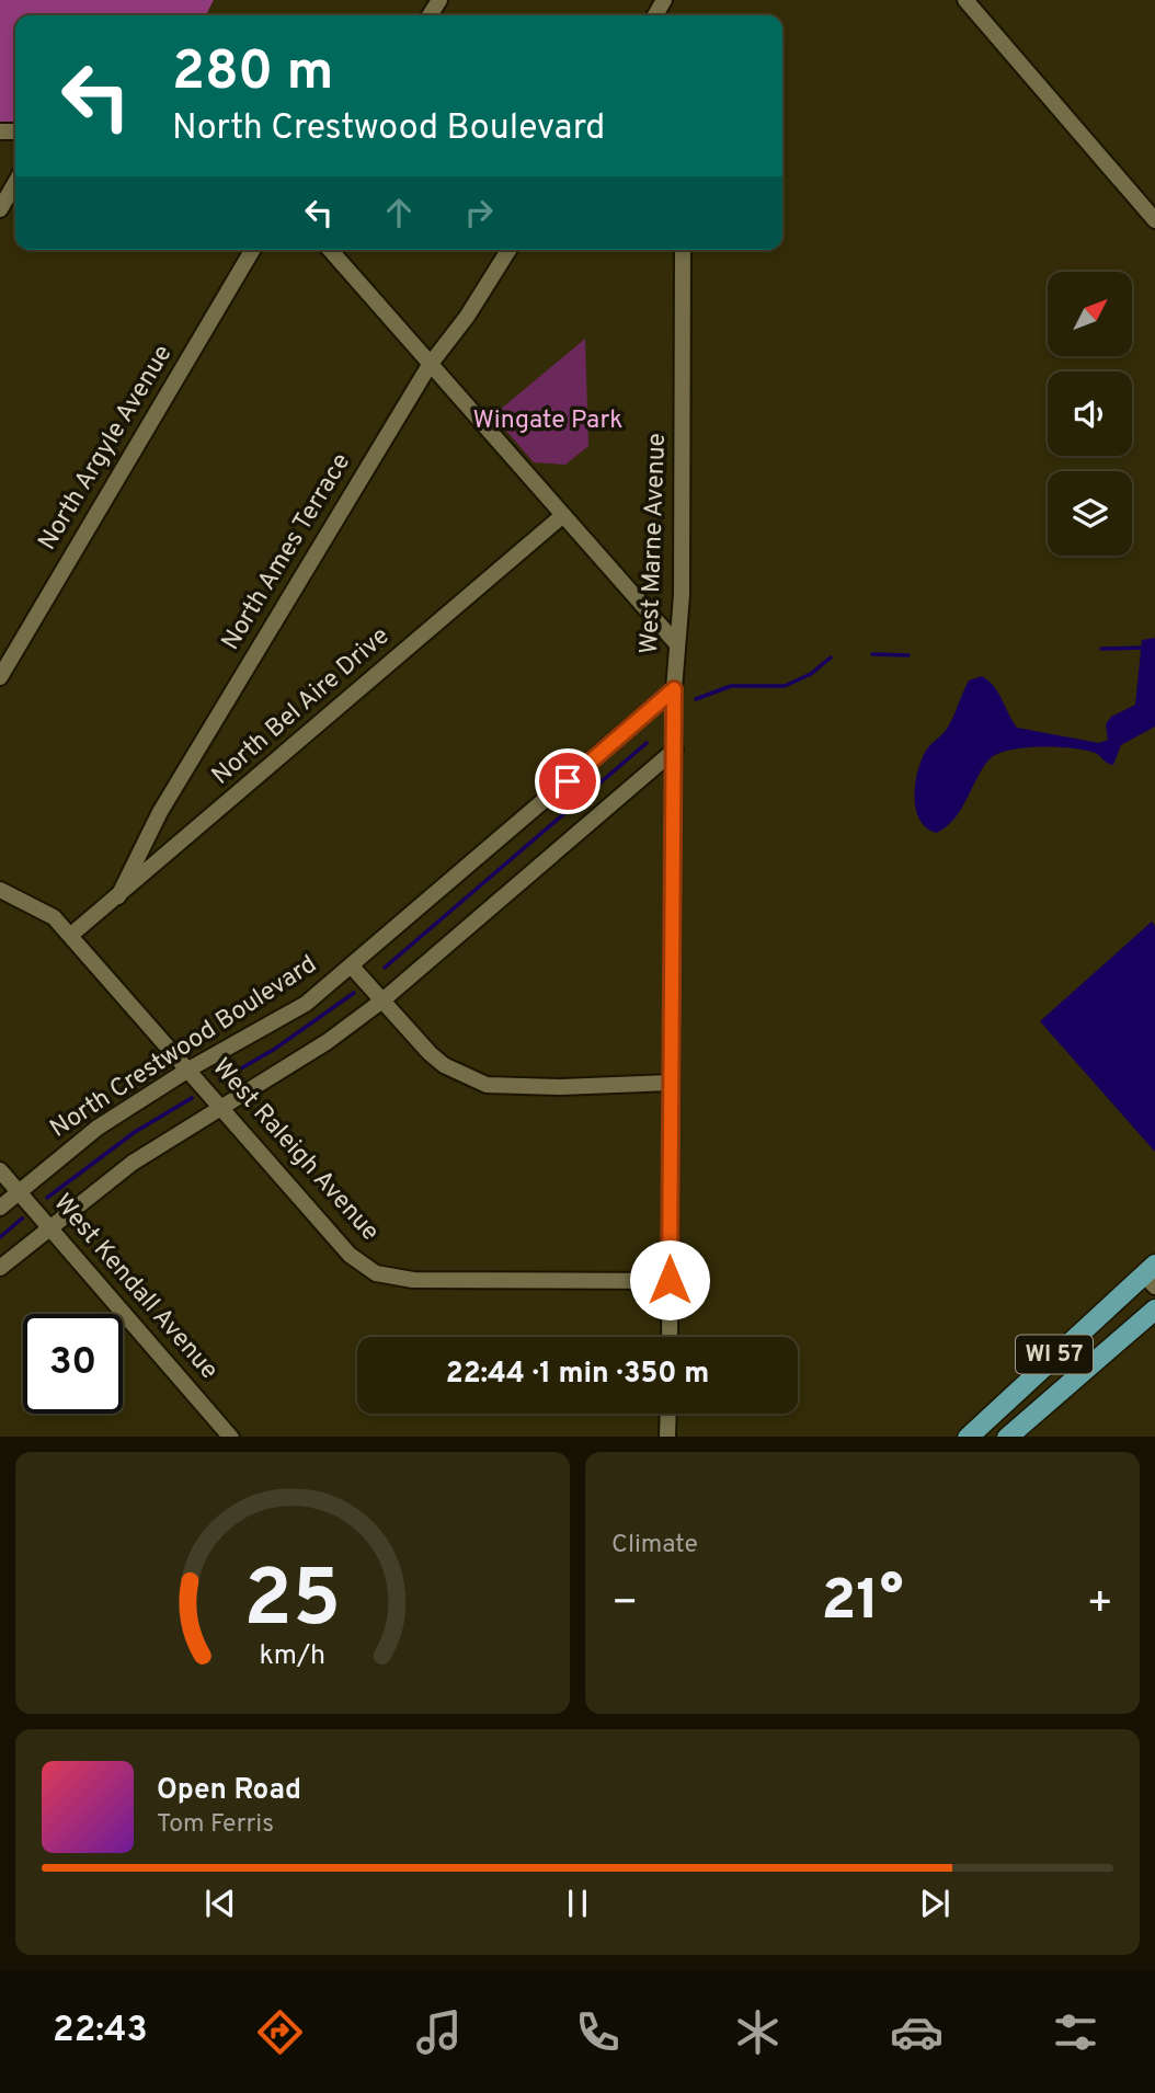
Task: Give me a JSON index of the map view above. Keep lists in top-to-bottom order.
{
  "streets": {
    "main road": ["WI 57"],
    "street": [
      "North Argyle Avenue",
      "West Marne Avenue",
      "North Ames Terrace",
      "North Bel Aire Drive",
      "North Crestwood Boulevard",
      "West Raleigh Avenue",
      "West Kendall Avenue"
    ]
  },
  "crossings": [
    ["West Marne Avenue", "North Crestwood Boulevard"],
    ["West Marne Avenue", "West Raleigh Avenue"],
    ["North Ames Terrace", "North Bel Aire Drive"],
    ["North Bel Aire Drive", "West Raleigh Avenue"],
    ["North Crestwood Boulevard", "West Raleigh Avenue"],
    ["North Crestwood Boulevard", "West Kendall Avenue"]
  ],
  "parks": ["Wingate Park"],
  "north": "top right",
  "page": {
    "turn": ["280 m", "North Crestwood Boulevard"],
    "limit": "30",
    "trip": "22:44 · 1 min · 350 m",
    "tile": "Climate",
    "heat": ["−", "21°", "+"],
    "song": ["Open Road", "Tom Ferris"],
    "tabs": "22:43",
    "gauge": ["25", "km/h"]
  }
}
